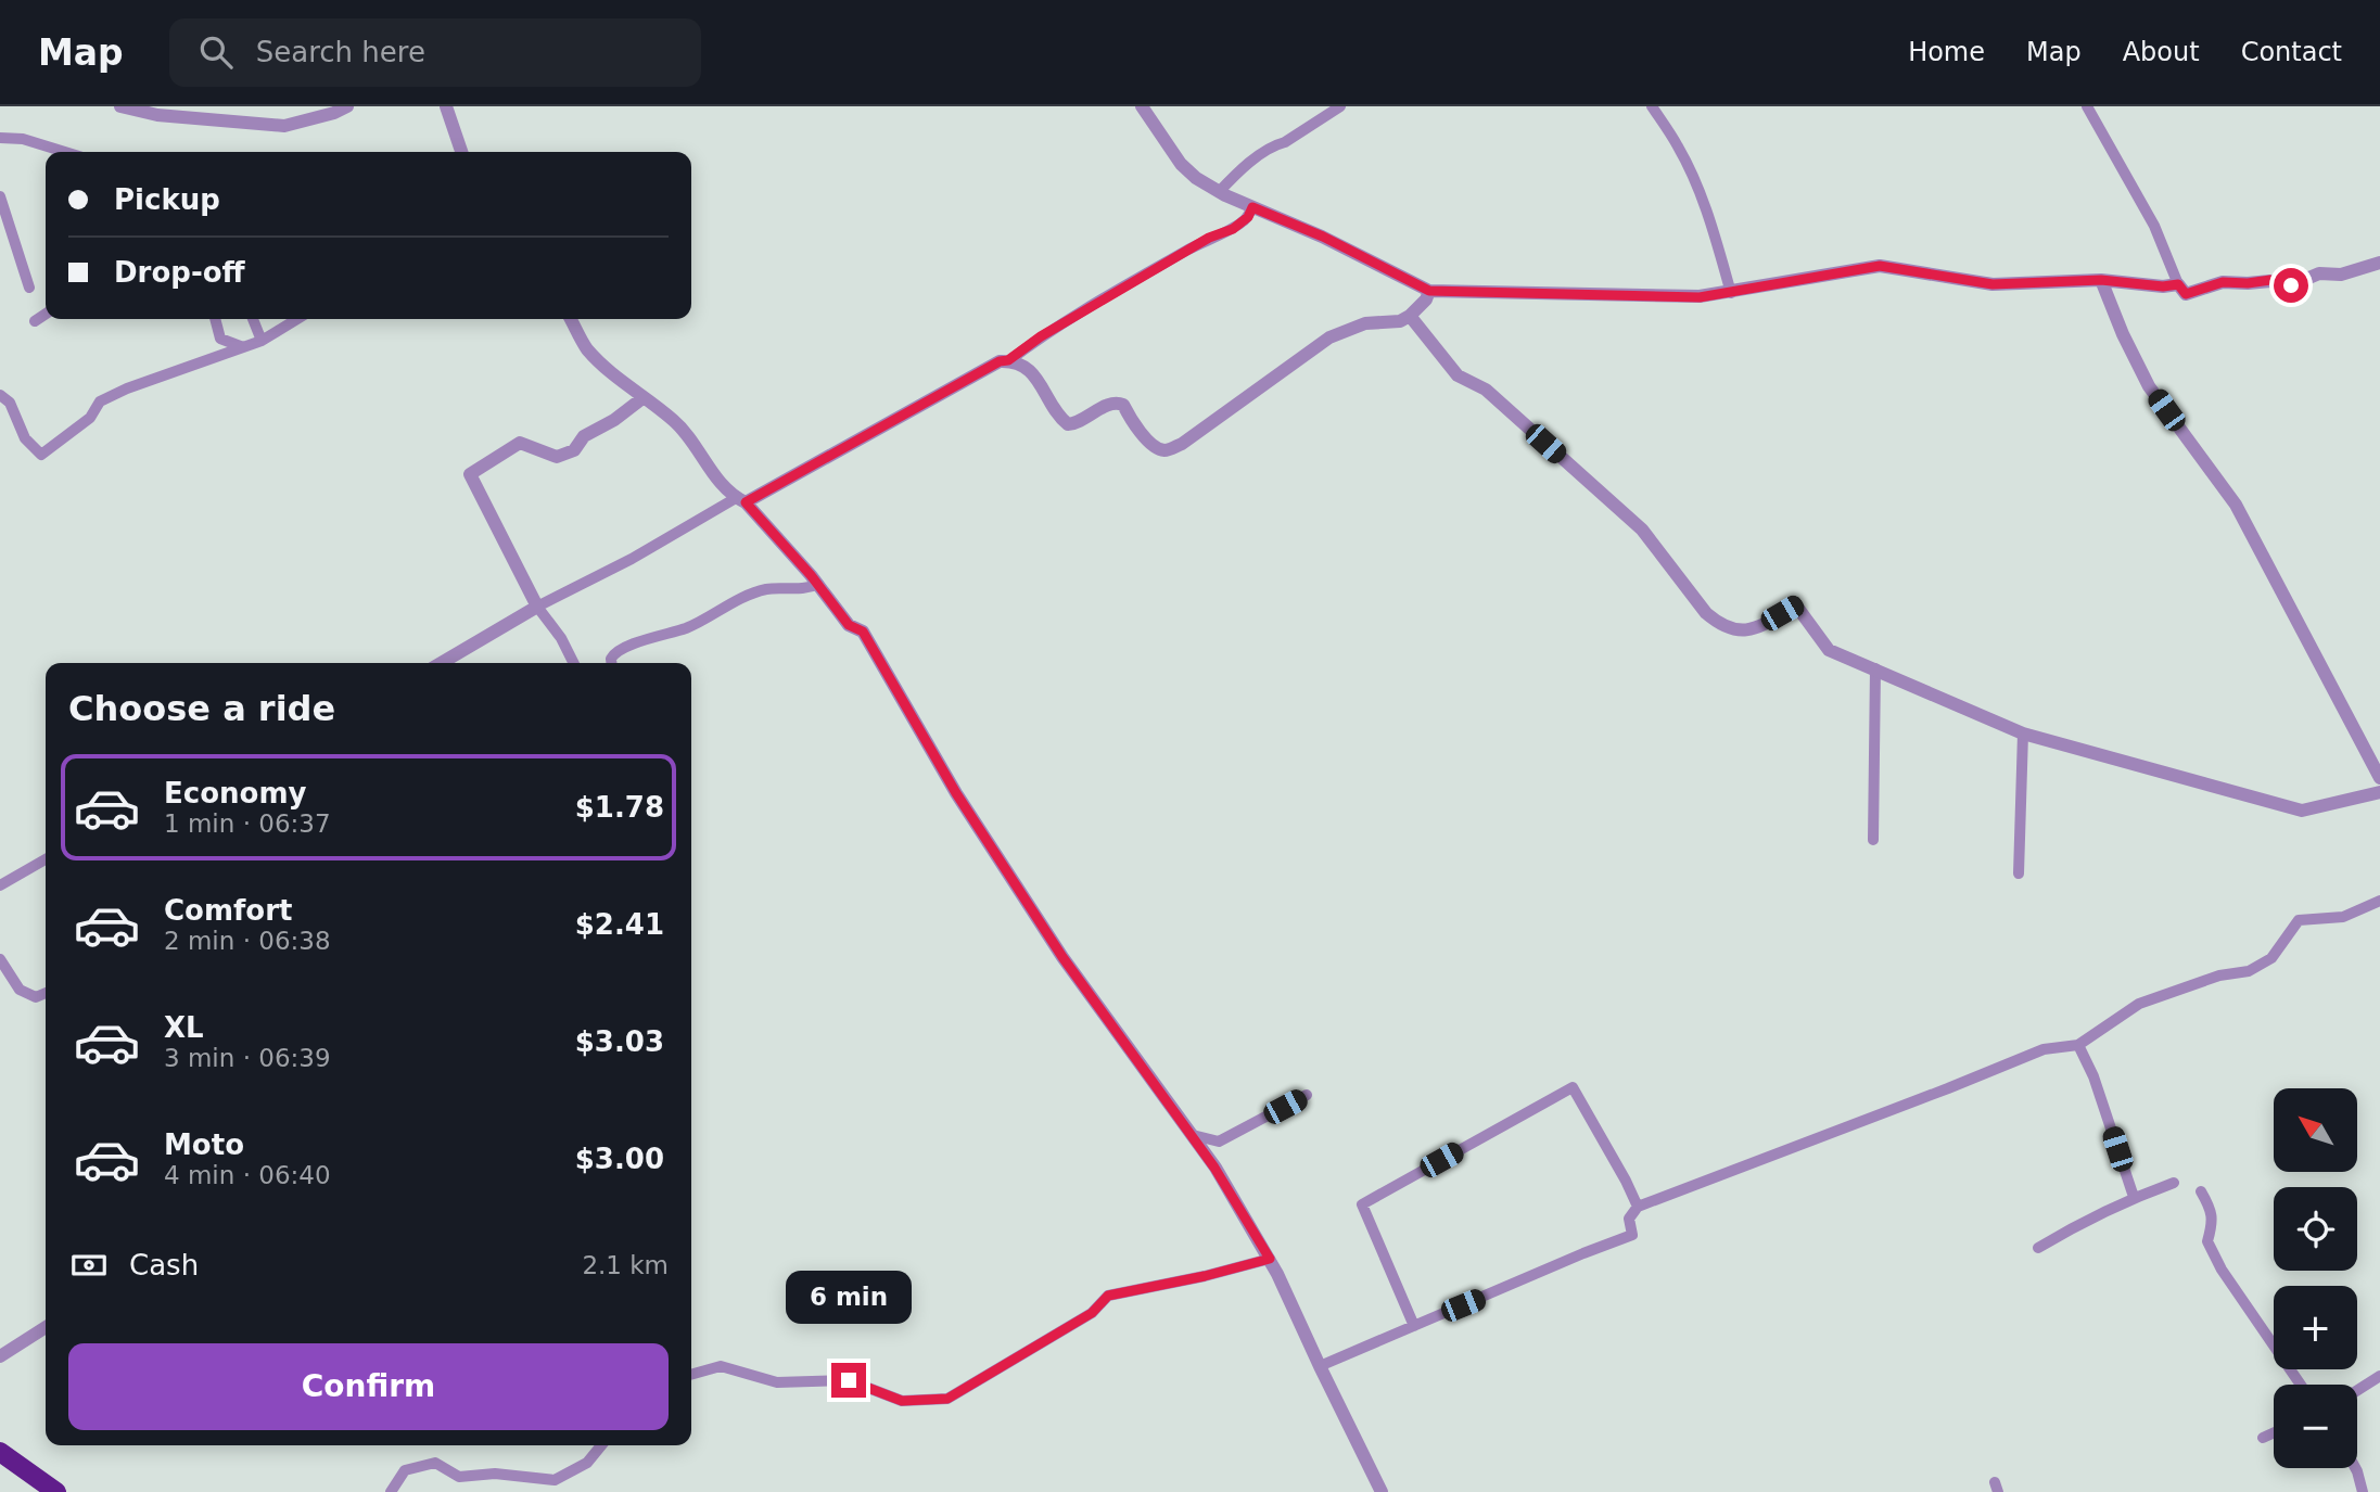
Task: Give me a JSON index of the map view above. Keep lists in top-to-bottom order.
{
  "north": "top left",
  "page": {
    "header": "Map",
    "search": "Search here",
    "nav": [
      "Home",
      "Map",
      "About",
      "Contact"
    ],
    "banner": ["Pickup", "Drop-off"],
    "heading": "Choose a ride",
    "list": [
      {
        "name": "Economy",
        "note": "1 min · 06:37",
        "value": "$1.78"
      },
      {
        "name": "Comfort",
        "note": "2 min · 06:38",
        "value": "$2.41"
      },
      {
        "name": "XL",
        "note": "3 min · 06:39",
        "value": "$3.03"
      },
      {
        "name": "Moto",
        "note": "4 min · 06:40",
        "value": "$3.00"
      }
    ],
    "map_buttons": ["+", "−"],
    "pay": ["Cash", "2.1 km"],
    "bubble": "6 min",
    "buttons": "Confirm"
  }
}
